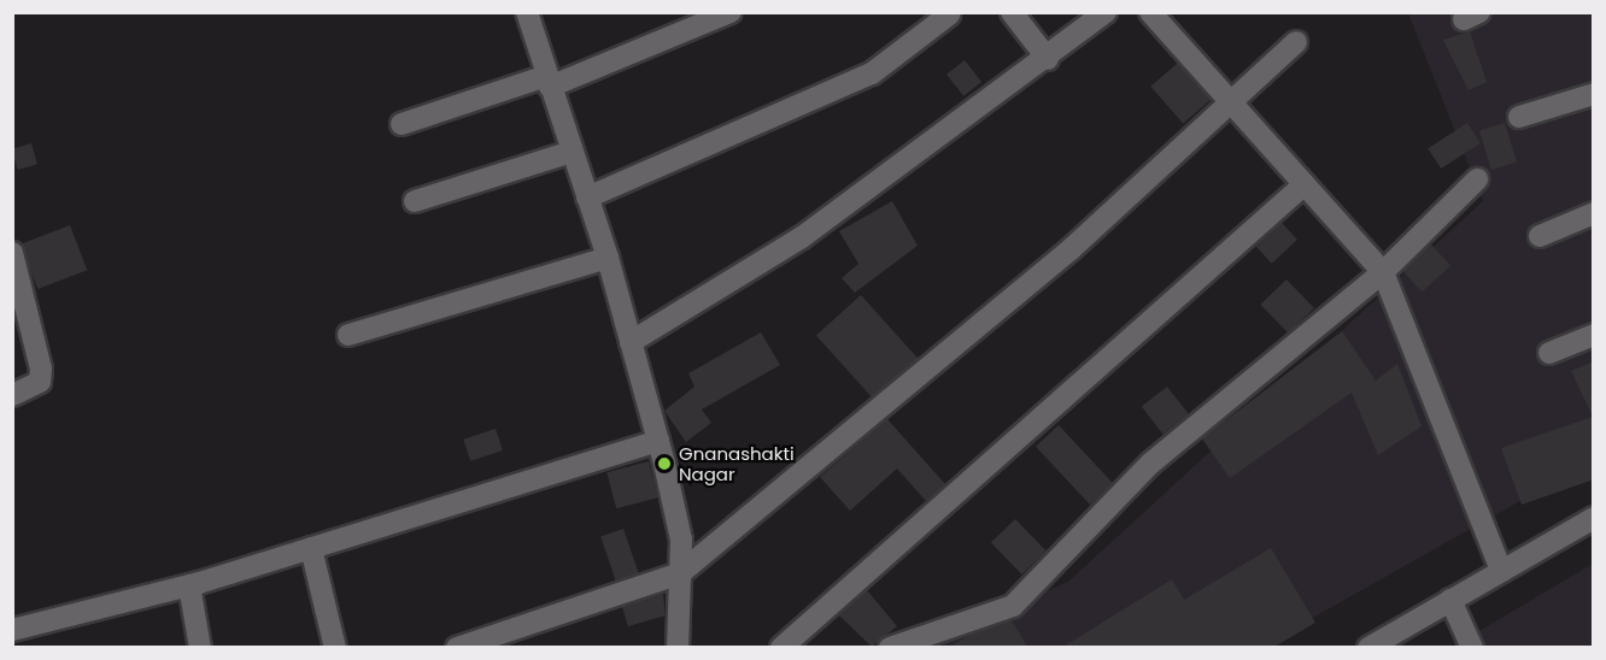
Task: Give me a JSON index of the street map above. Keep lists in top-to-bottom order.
{
  "places": ["Gnanashakti Nagar"]
}
